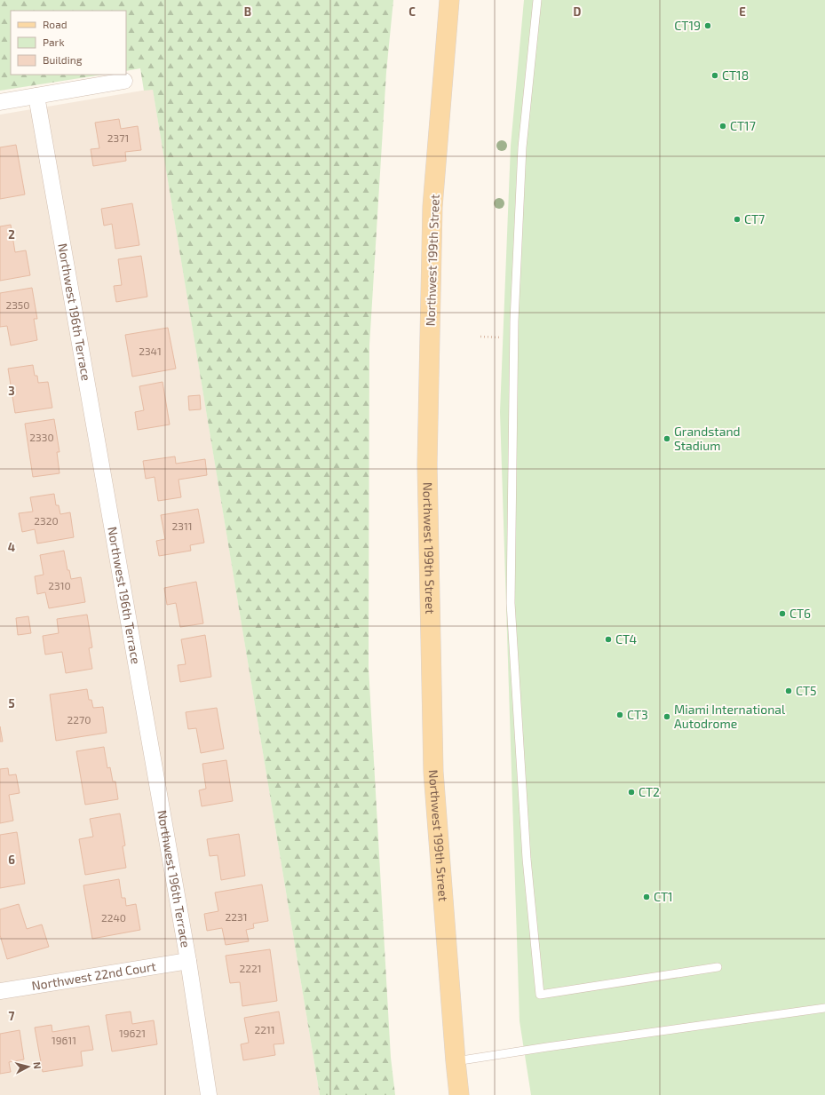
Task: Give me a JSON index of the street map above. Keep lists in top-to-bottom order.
{
  "streets": {
    "main road": ["Northwest 199th Street"],
    "street": ["Northwest 196th Terrace", "Northwest 22nd Court"]
  },
  "crossings": [
    ["Northwest 196th Terrace", "Northwest 22nd Court"]
  ],
  "places": [
    "CT19",
    "CT18",
    "CT17",
    "CT7",
    "Grandstand Stadium",
    "CT6",
    "CT4",
    "CT5",
    "CT3",
    "Miami International Autodrome",
    "CT2",
    "CT1"
  ],
  "house_numbers": [
    "2371",
    "2350",
    "2341",
    "2330",
    "2320",
    "2311",
    "2310",
    "2270",
    "2231",
    "2240",
    "2221",
    "2211",
    "19621",
    "19611"
  ],
  "legend": ["Road", "Park", "Building"],
  "north": "right",
  "grid": {
    "columns": [
      "B",
      "C",
      "D",
      "E"
    ],
    "rows": [
      "2",
      "3",
      "4",
      "5",
      "6",
      "7"
    ]
  }
}
